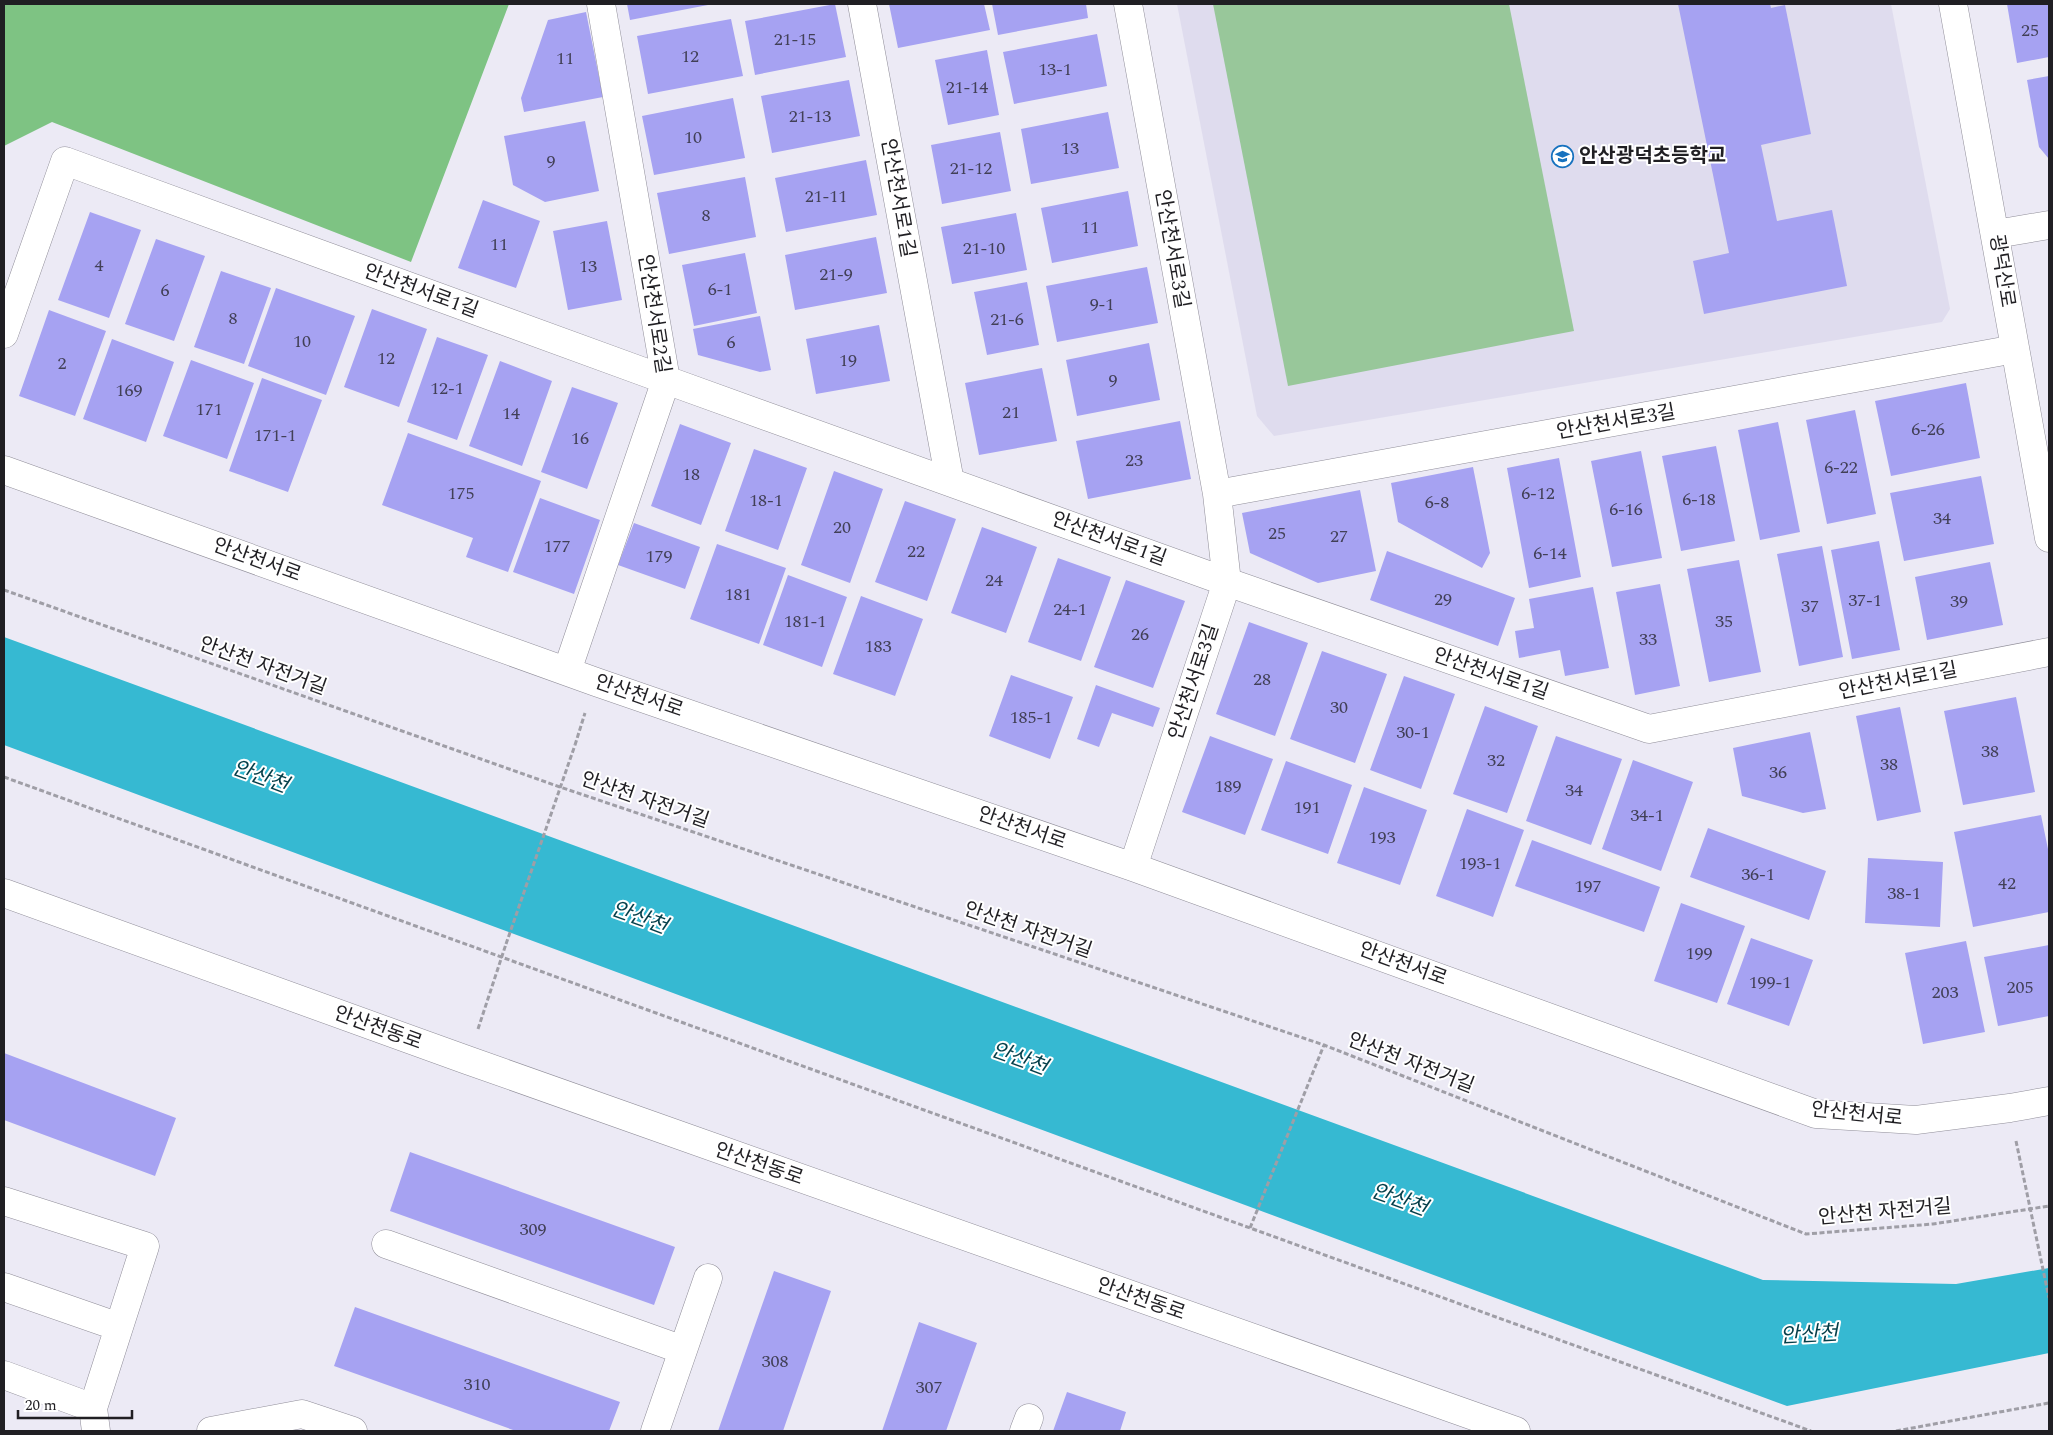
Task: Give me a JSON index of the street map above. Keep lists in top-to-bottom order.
{
  "streets": {
    "street": [
      "안산천서로1길",
      "안산천서로3길",
      "광덕산로",
      "안산천서로2길",
      "안산천서로",
      "안산천동로"
    ],
    "path": ["안산천 자전거길"]
  },
  "crossings": [
    ["안산천서로1길", "안산천서로3길"],
    ["안산천서로1길", "안산천서로2길"],
    ["안산천서로3길", "광덕산로"],
    ["안산천서로3길", "안산천서로"],
    ["안산천서로2길", "안산천서로"]
  ],
  "water": ["안산천"],
  "places": {
    "school or university": ["안산광덕초등학교"]
  },
  "house_numbers": [
    "25",
    "21-15",
    "12",
    "11",
    "13-1",
    "21-14",
    "21-13",
    "10",
    "13",
    "9",
    "21-12",
    "21-11",
    "8",
    "11",
    "11",
    "21-10",
    "4",
    "13",
    "21-9",
    "6-1",
    "6",
    "9-1",
    "8",
    "21-6",
    "10",
    "6",
    "12",
    "19",
    "2",
    "9",
    "12-1",
    "169",
    "171",
    "21",
    "14",
    "6-26",
    "171-1",
    "16",
    "23",
    "6-22",
    "18",
    "175",
    "6-12",
    "6-18",
    "18-1",
    "6-8",
    "6-16",
    "34",
    "20",
    "25",
    "27",
    "177",
    "22",
    "6-14",
    "179",
    "24",
    "181",
    "29",
    "37-1",
    "39",
    "37",
    "24-1",
    "181-1",
    "35",
    "26",
    "33",
    "183",
    "28",
    "30",
    "185-1",
    "30-1",
    "38",
    "32",
    "38",
    "36",
    "189",
    "34",
    "191",
    "34-1",
    "193",
    "193-1",
    "36-1",
    "42",
    "197",
    "38-1",
    "199",
    "199-1",
    "205",
    "203",
    "309",
    "308",
    "310",
    "307"
  ],
  "scale_bar": "20 m"
}
